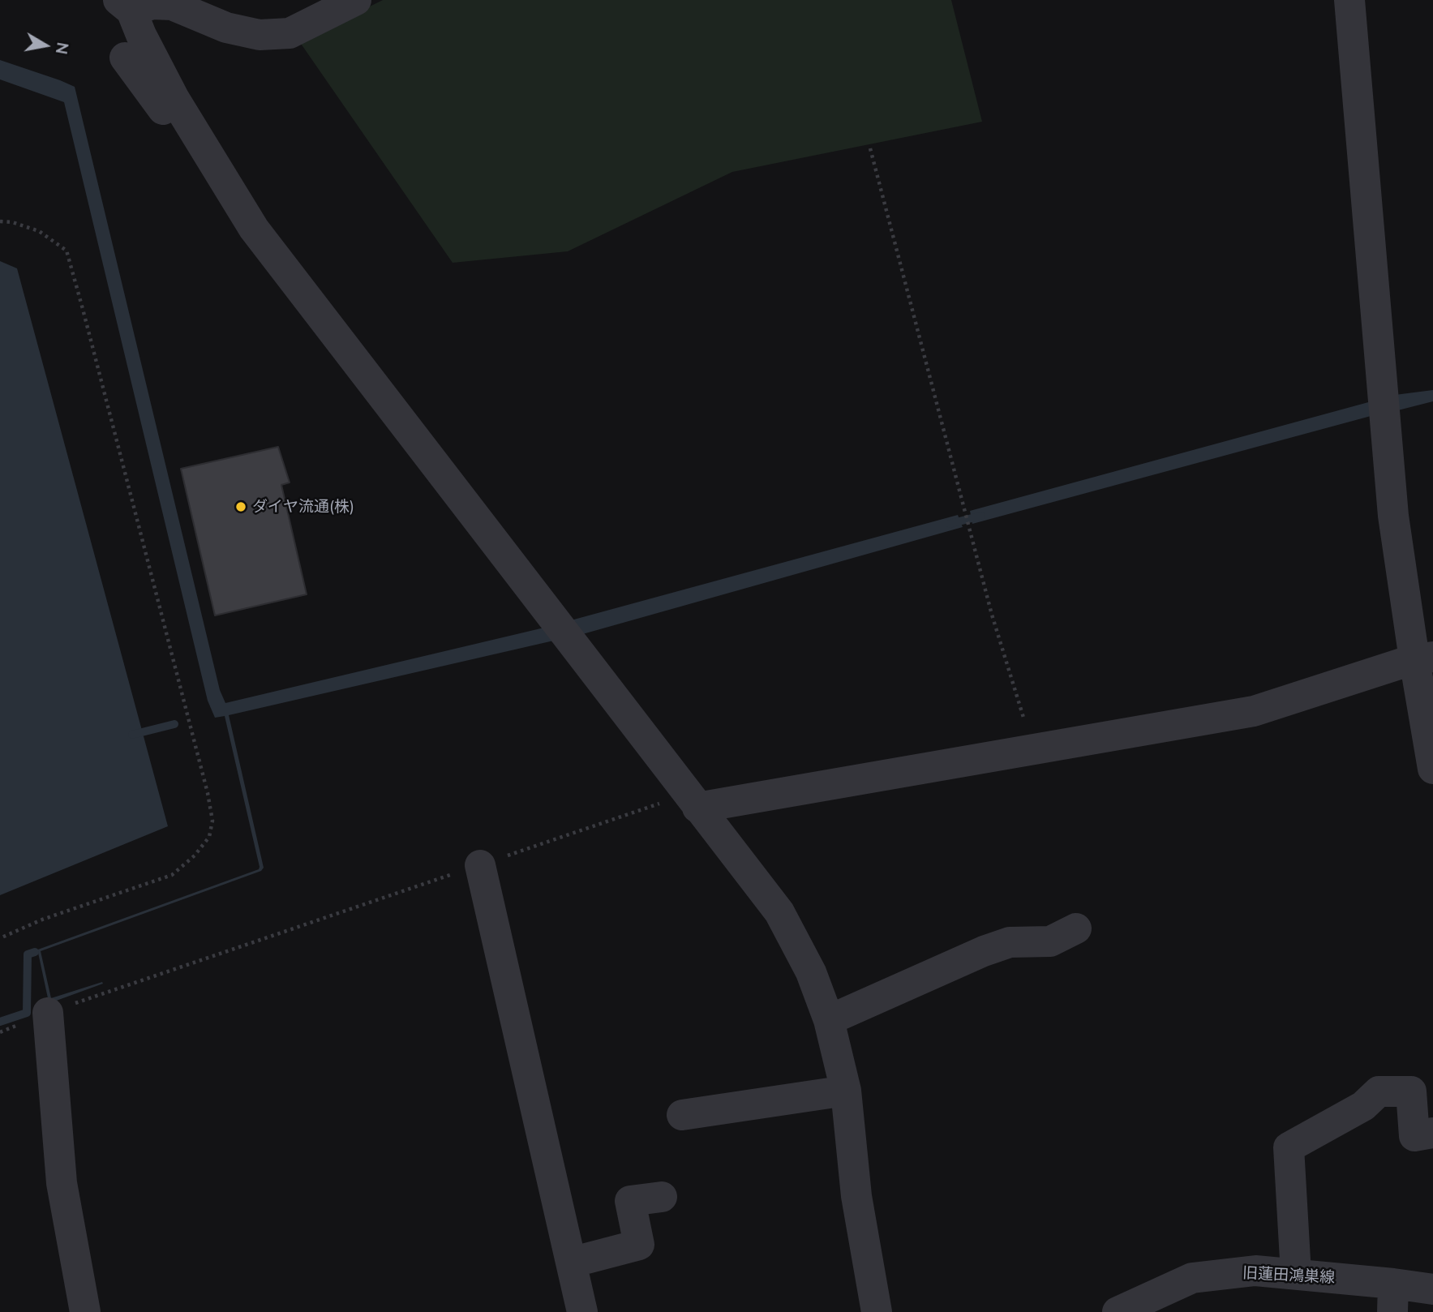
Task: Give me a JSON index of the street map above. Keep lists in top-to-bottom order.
{
  "streets": {
    "street": ["旧蓮田鴻巣線"]
  },
  "places": ["ダイヤ流通(株)"],
  "north": "right"
}
